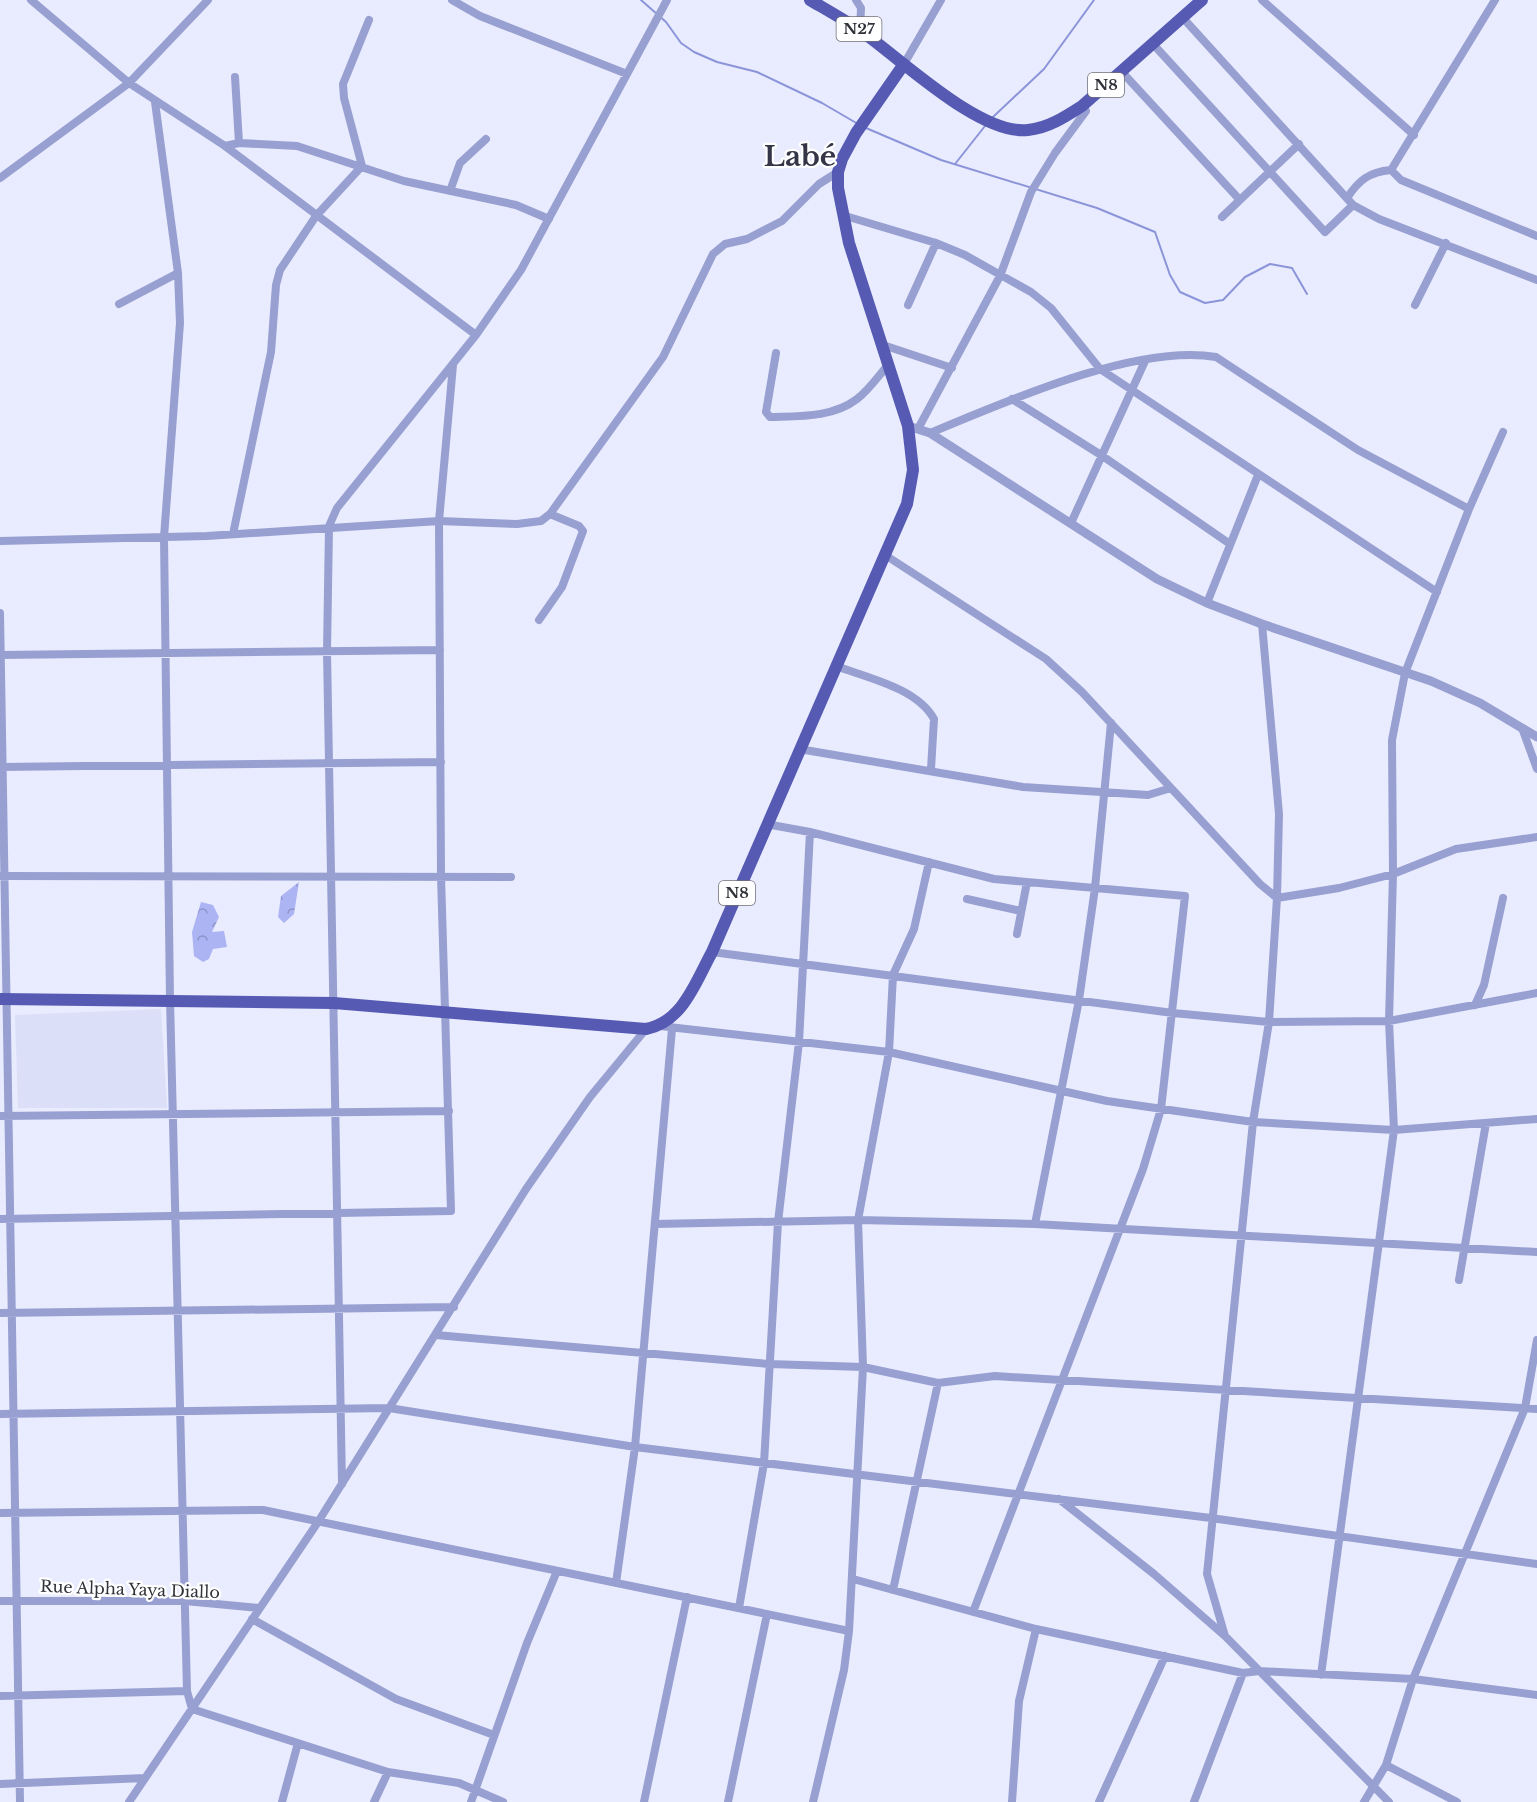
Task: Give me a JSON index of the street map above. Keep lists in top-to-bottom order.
{
  "streets": {
    "main road": ["N27", "N8"],
    "street": ["Rue Alpha Yaya Diallo"]
  },
  "crossings": [
    ["N27", "N8"]
  ],
  "districts": ["Labé"]
}
